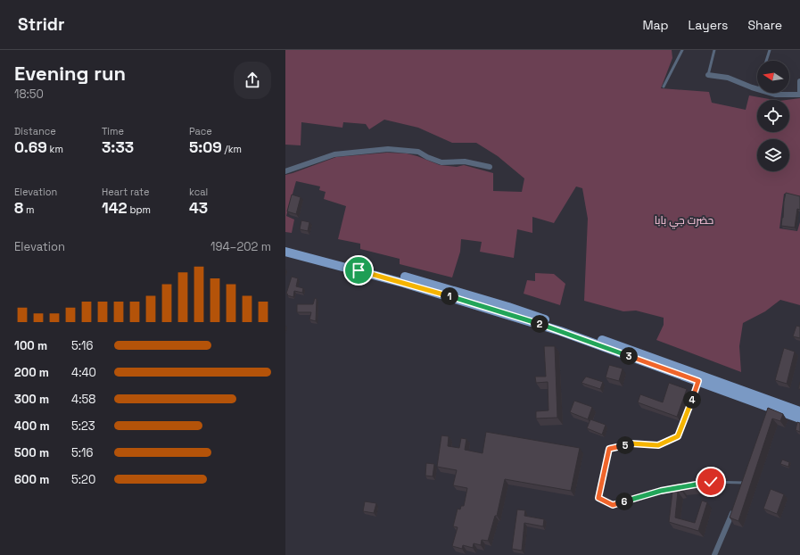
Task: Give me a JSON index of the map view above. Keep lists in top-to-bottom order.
{
  "parks": ["حضرت جي بابا"],
  "north": "left",
  "page": {
    "header": "Stridr",
    "nav": ["Map", "Layers", "Share"],
    "heading": ["Evening run", "18:50"],
    "stats": [
      ["Distance", "0.69 km"],
      ["Time", "3:33"],
      ["Pace", "5:09 /km"],
      ["Elevation", "8 m"],
      ["Heart rate", "142 bpm"],
      ["kcal", "43"]
    ],
    "chart": ["Elevation", "194–202 m"],
    "pins": [
      "1",
      "2",
      "3",
      "4",
      "5",
      "6"
    ],
    "list": [
      {
        "name": "100 m",
        "note": "5:16"
      },
      {
        "name": "200 m",
        "note": "4:40"
      },
      {
        "name": "300 m",
        "note": "4:58"
      },
      {
        "name": "400 m",
        "note": "5:23"
      },
      {
        "name": "500 m",
        "note": "5:16"
      },
      {
        "name": "600 m",
        "note": "5:20"
      }
    ]
  }
}
